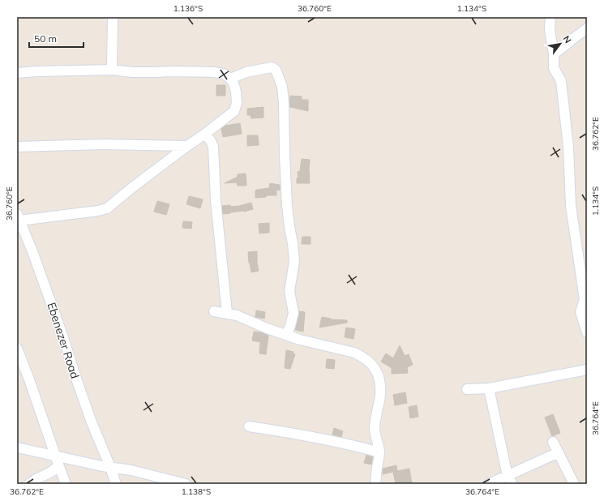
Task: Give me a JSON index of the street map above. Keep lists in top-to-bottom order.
{
  "streets": {
    "street": ["Ebenezer Road"]
  },
  "scale_bar": "50 m",
  "north": "top right",
  "coordinates": [
    "1.136°S",
    "36.760°E",
    "1.134°S",
    "36.762°E",
    "36.764°E",
    "1.138°S"
  ]
}
